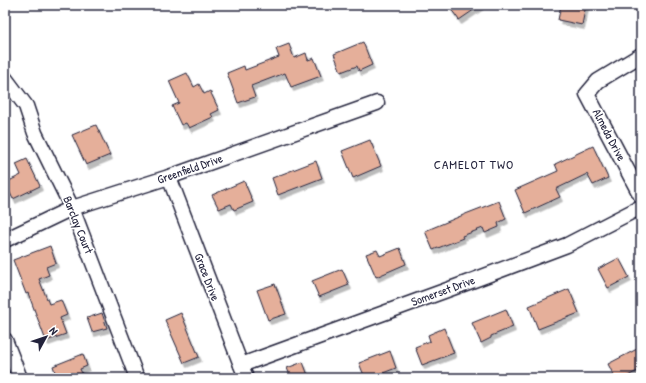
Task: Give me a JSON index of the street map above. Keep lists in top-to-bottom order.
{
  "streets": {
    "street": [
      "Almeda Drive",
      "Greenfield Drive",
      "Barclay Court",
      "Grace Drive",
      "Somerset Drive"
    ]
  },
  "crossings": [
    ["Greenfield Drive", "Barclay Court"],
    ["Greenfield Drive", "Grace Drive"],
    ["Grace Drive", "Somerset Drive"]
  ],
  "districts": ["CAMELOT TWO"],
  "north": "top right"
}
